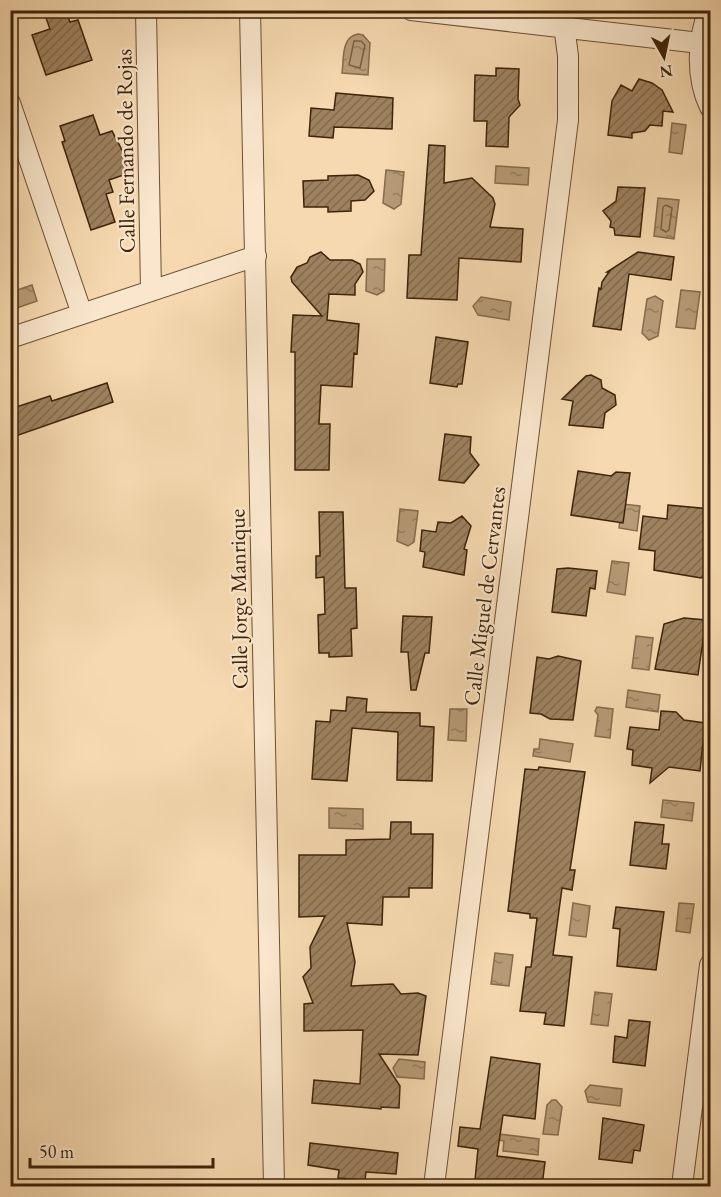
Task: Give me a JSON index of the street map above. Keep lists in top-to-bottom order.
{
  "streets": {
    "street": ["Calle Fernando de Rojas", "Calle Miguel de Cervantes", "Calle Jorge Manrique"]
  },
  "scale_bar": "50 m",
  "north": "bottom"
}
